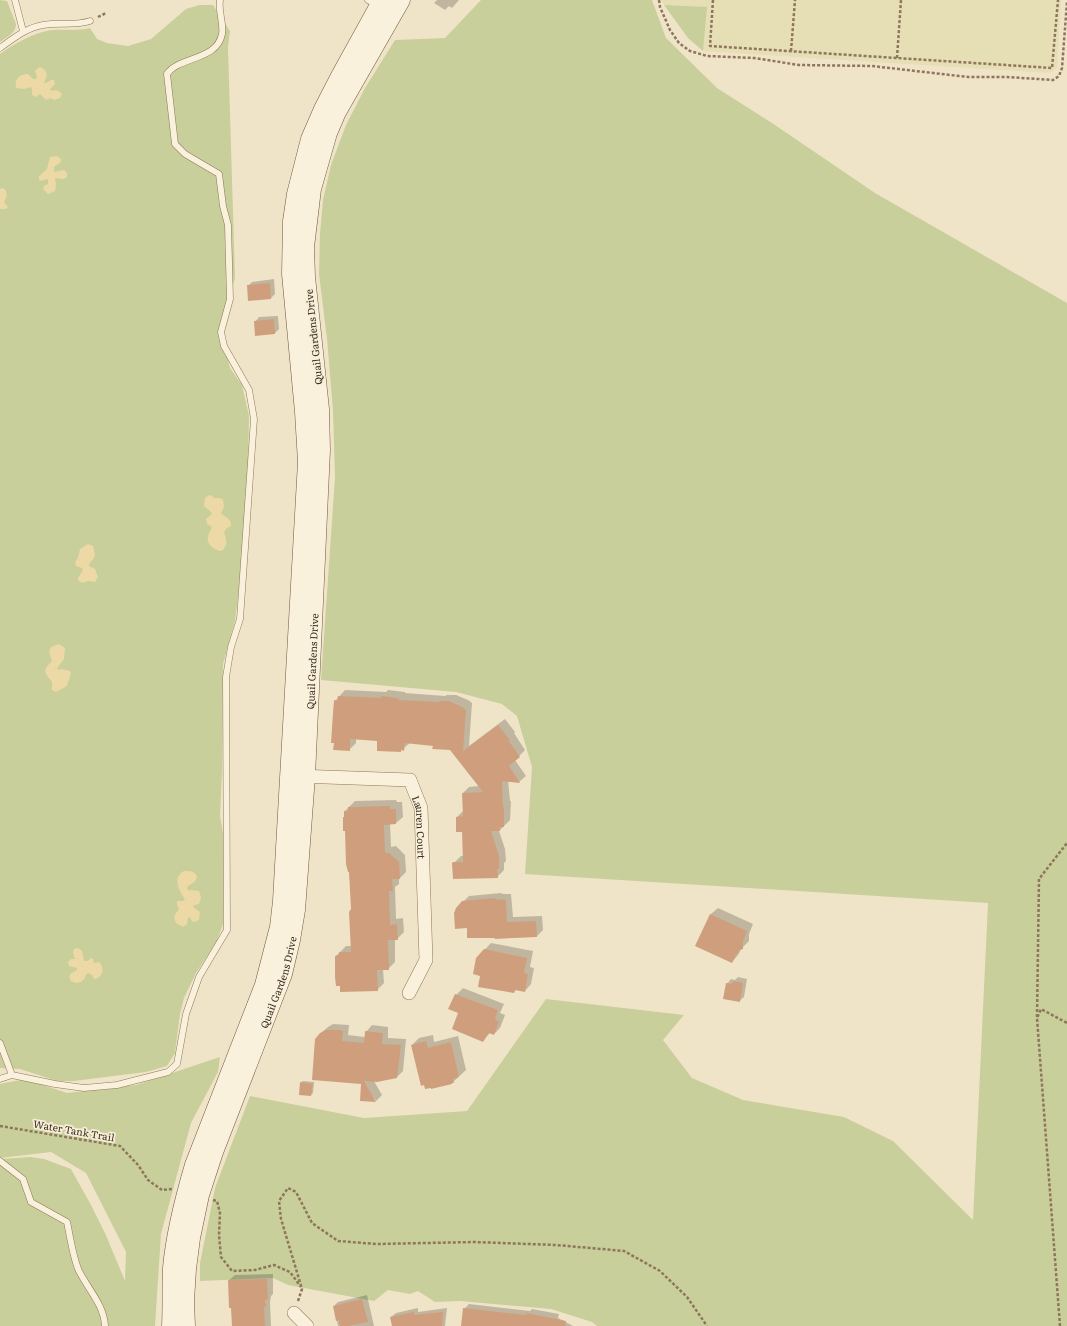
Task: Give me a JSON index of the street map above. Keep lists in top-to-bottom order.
{
  "streets": {
    "main road": ["Quail Gardens Drive"],
    "street": ["Lauren Court"],
    "path": ["Water Tank Trail"]
  },
  "crossings": [
    ["Quail Gardens Drive", "Lauren Court"]
  ]
}
